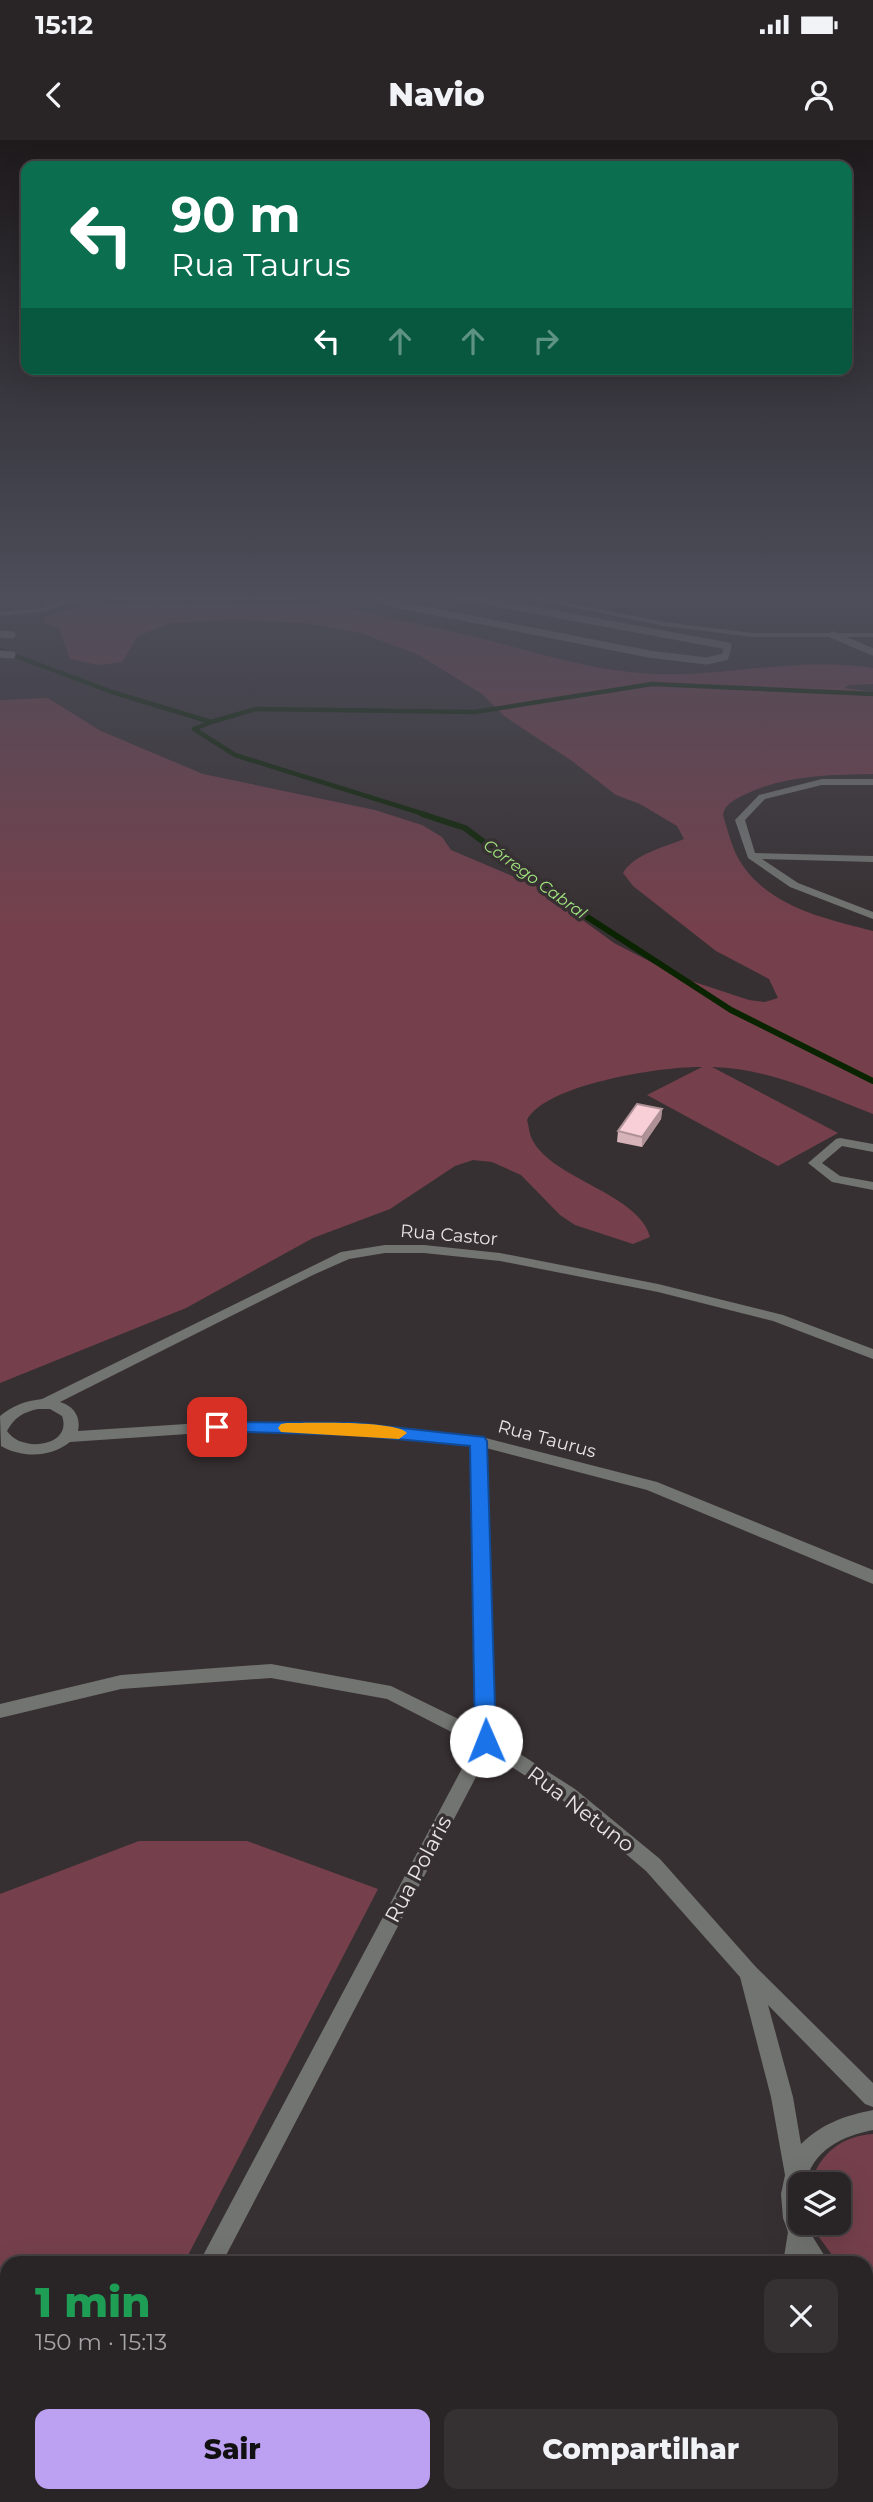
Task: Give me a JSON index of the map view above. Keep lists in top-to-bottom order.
{
  "streets": {
    "street": [
      "Rua Castor",
      "Rua Taurus",
      "Rua Netuno",
      "Rua Polaris"
    ]
  },
  "crossings": [
    ["Rua Castor", "Rua Taurus"],
    ["Rua Taurus", "Rua Polaris"],
    ["Rua Netuno", "Rua Polaris"]
  ],
  "water": ["Córrego Cabral"],
  "page": {
    "status": "15:12",
    "header": "Navio",
    "turn": ["90 m", "Rua Taurus"],
    "heading": ["1 min", "150 m · 15:13"],
    "buttons": ["Sair", "Compartilhar"]
  }
}
